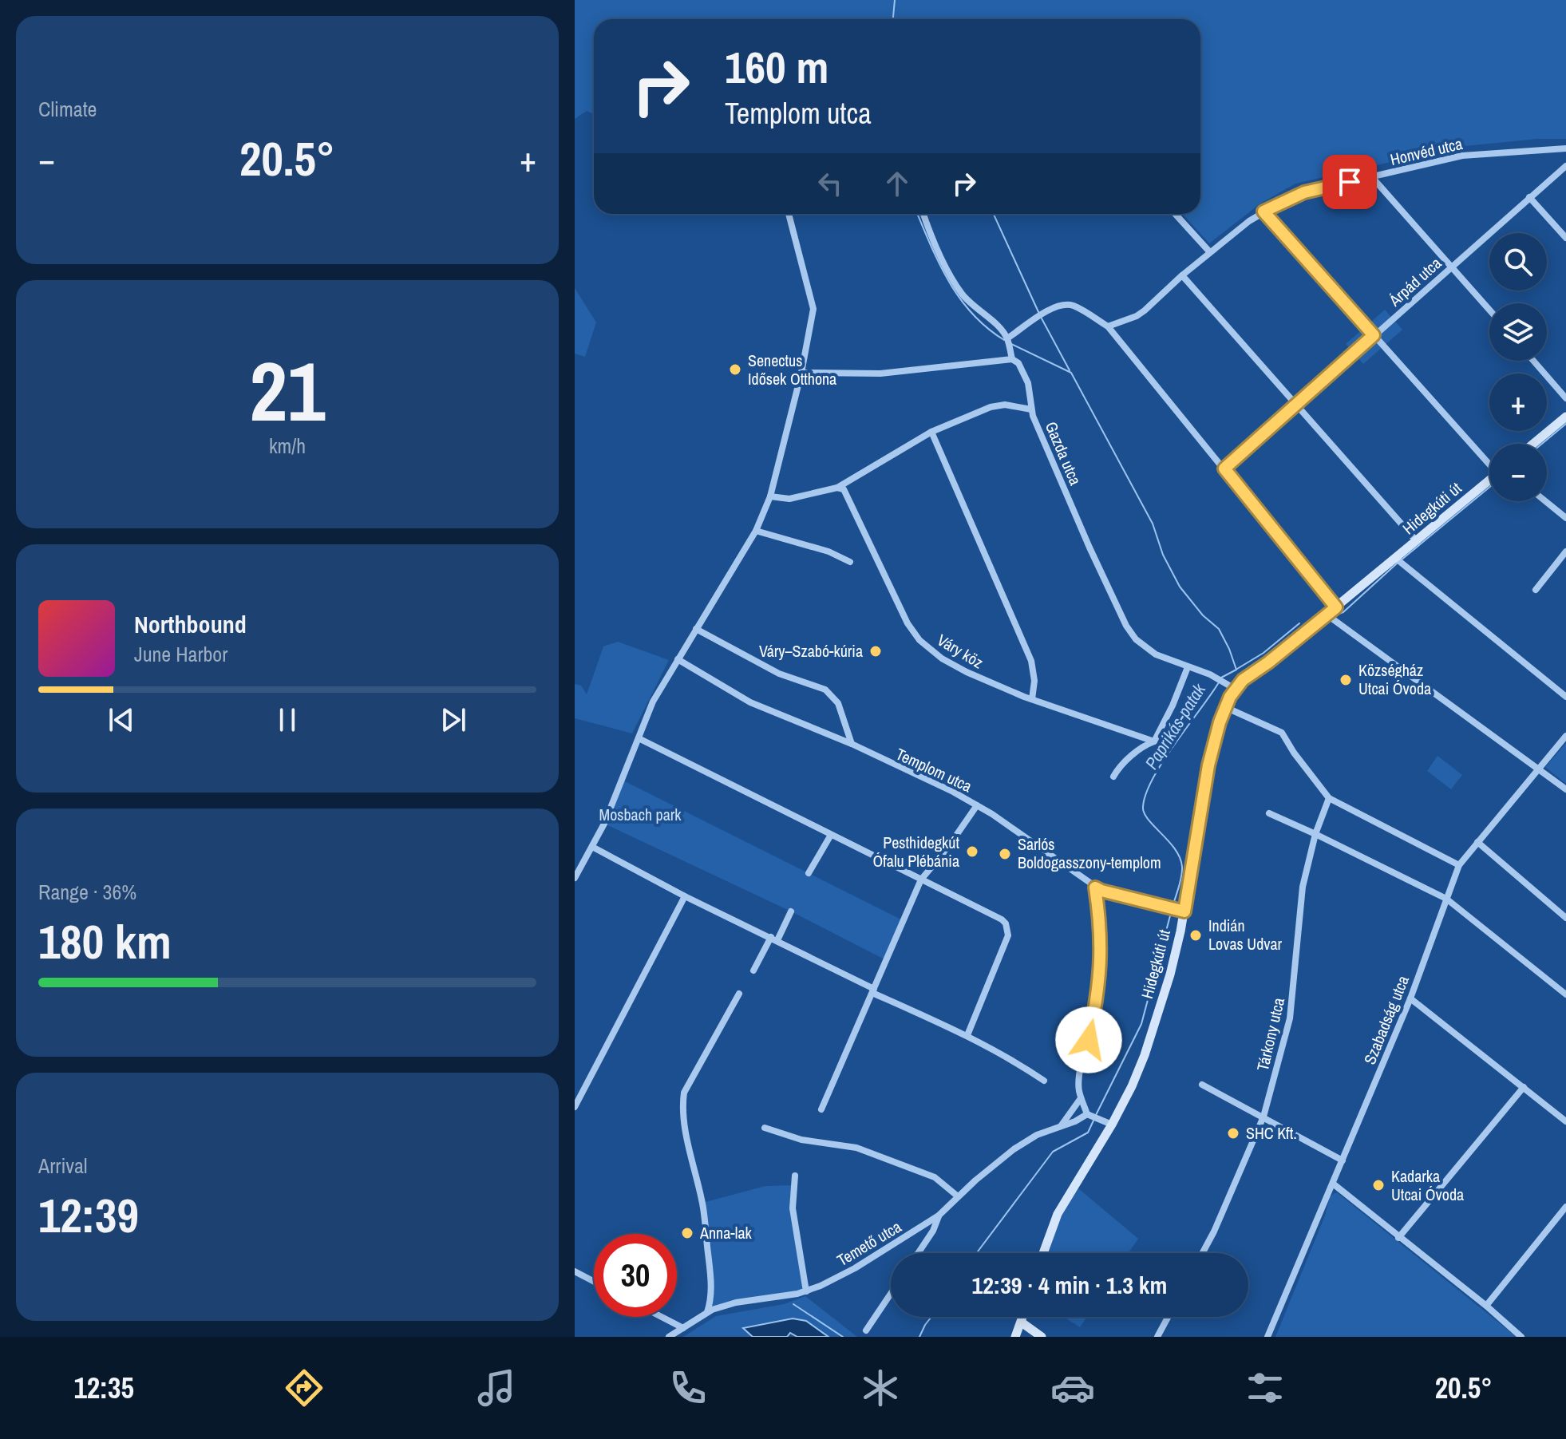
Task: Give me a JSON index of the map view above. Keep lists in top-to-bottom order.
{
  "streets": {
    "main road": ["Hidegkúti út"],
    "street": [
      "Honvéd utca",
      "Árpád utca",
      "Gazda utca",
      "Váry köz",
      "Templom utca",
      "Szabadság utca",
      "Tárkony utca",
      "Temető utca"
    ]
  },
  "crossings": [
    ["Gazda utca", "Hidegkúti út"],
    ["Hidegkúti út", "Templom utca"]
  ],
  "water": ["Paprikás-patak"],
  "parks": ["Mosbach park"],
  "places": [
    "Senectus Idősek Otthona",
    "Váry–Szabó-kúria",
    "Községház Utcai Óvoda",
    "Pesthidegkút Ófalu Plébánia",
    "Sarlós Boldogasszony-templom",
    "Indián Lovas Udvar",
    "SHC Kft.",
    "Kadarka Utcai Óvoda",
    "Anna-lak"
  ],
  "page": {
    "tile": [
      "Climate",
      ["21", "km/h"],
      ["Range · 36%", "180 km"],
      ["Arrival", "12:39"]
    ],
    "turn": ["160 m", "Templom utca"],
    "heat": ["−", "20.5°", "+"],
    "map_buttons": ["+", "−"],
    "song": ["Northbound", "June Harbor"],
    "limit": "30",
    "trip": "12:39 · 4 min · 1.3 km",
    "tabs": ["12:35", "20.5°"]
  }
}
